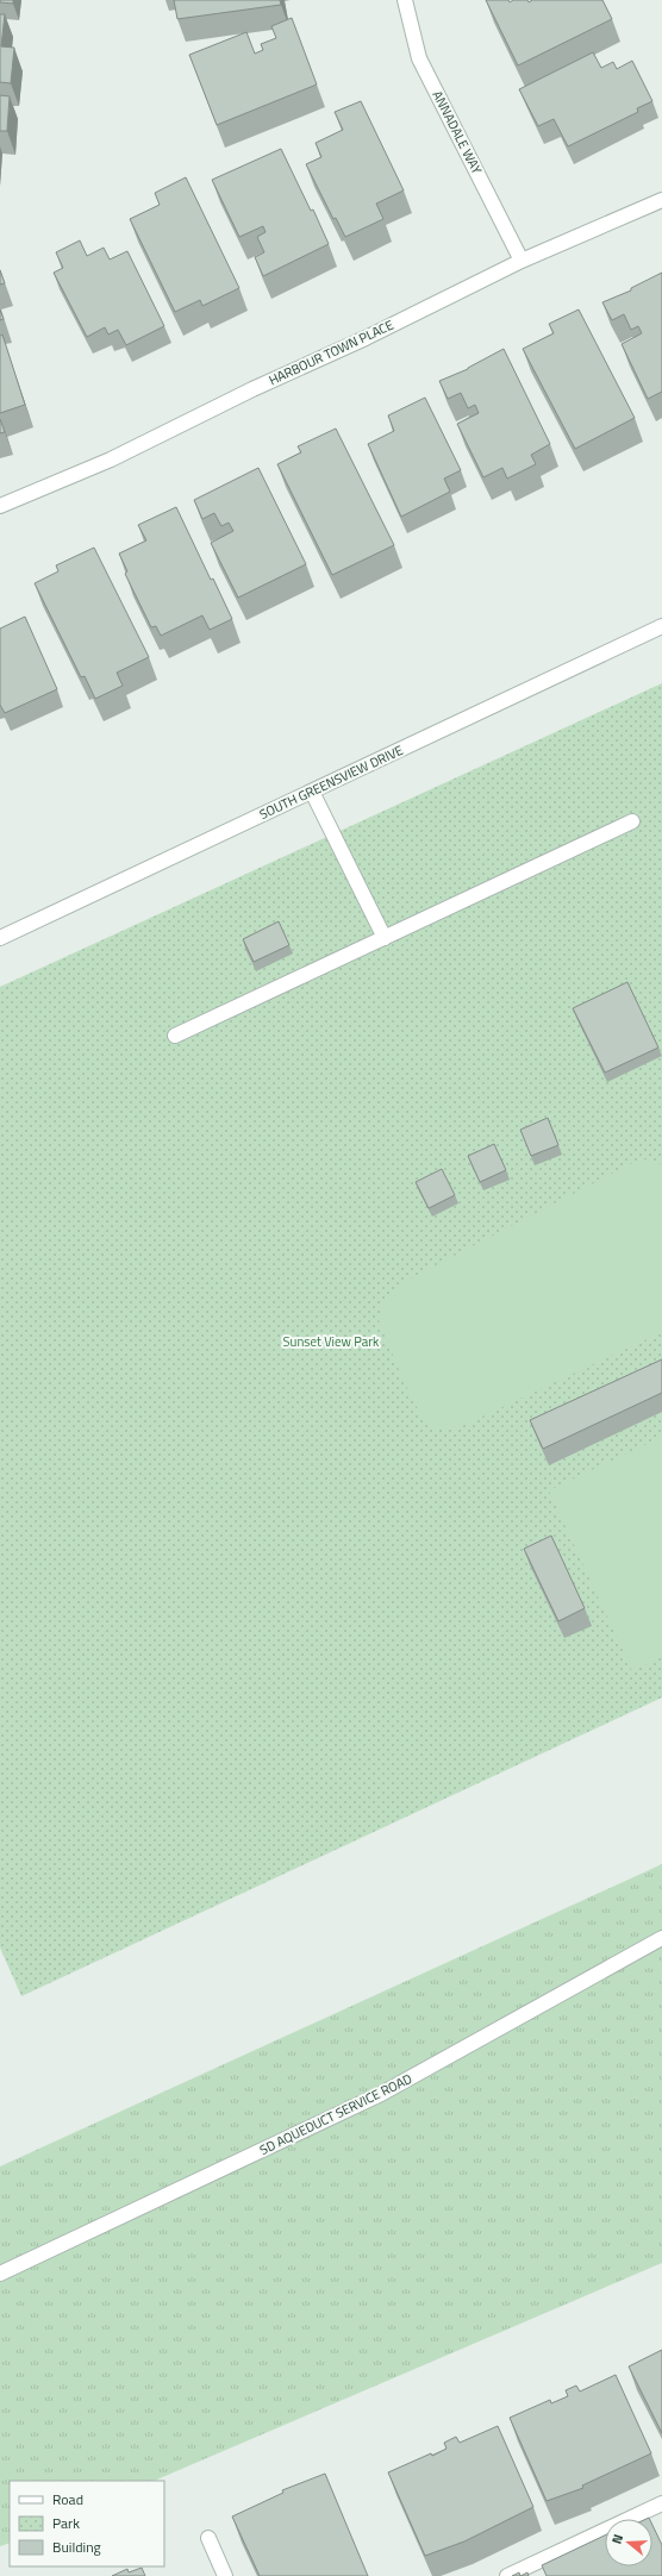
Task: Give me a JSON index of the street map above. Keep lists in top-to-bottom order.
{
  "streets": {
    "street": [
      "ANNADALE WAY",
      "HARBOUR TOWN PLACE",
      "SOUTH GREENSVIEW DRIVE",
      "SD AQUEDUCT SERVICE ROAD"
    ]
  },
  "crossings": [
    ["ANNADALE WAY", "HARBOUR TOWN PLACE"]
  ],
  "parks": ["Sunset View Park"],
  "legend": ["Road", "Park", "Building"],
  "north": "left"
}
